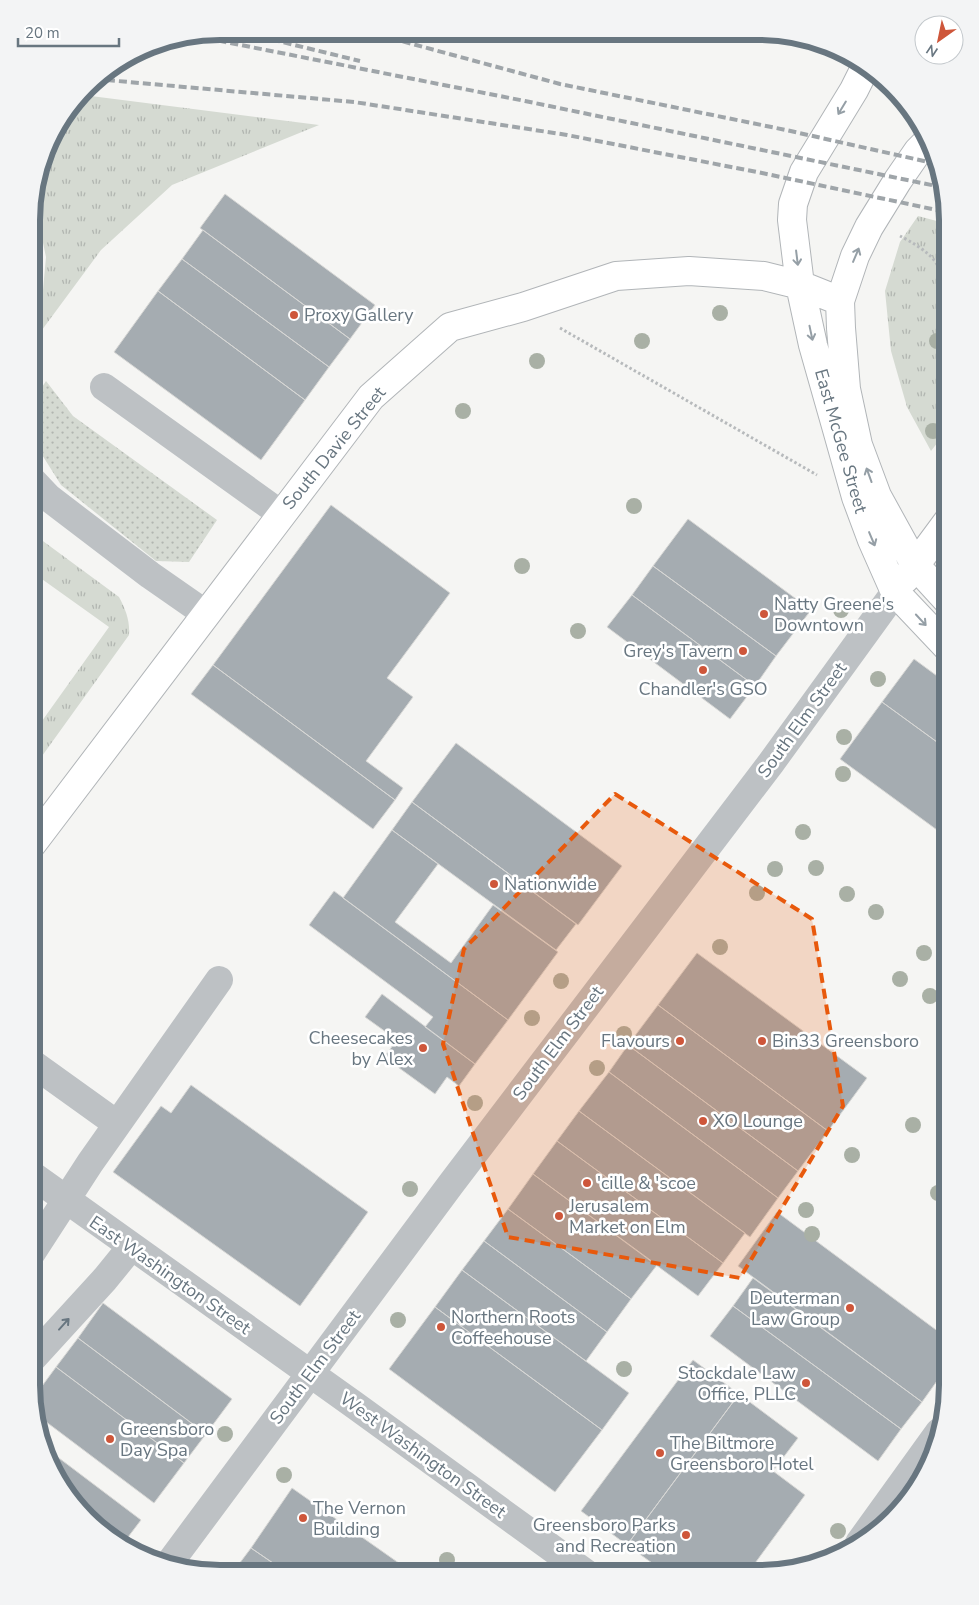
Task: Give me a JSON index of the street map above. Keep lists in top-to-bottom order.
{
  "streets": {
    "main road": ["East McGee Street", "South Davie Street", "South Elm Street"],
    "street": ["East Washington Street", "West Washington Street"]
  },
  "crossings": [
    ["East McGee Street", "South Davie Street"],
    ["East McGee Street", "South Elm Street"],
    ["South Elm Street", "East Washington Street"],
    ["South Elm Street", "West Washington Street"],
    ["East Washington Street", "West Washington Street"]
  ],
  "places": [
    "Proxy Gallery",
    "Natty Greene's Downtown",
    "Grey's Tavern",
    "Chandler's GSO",
    "Nationwide",
    "Flavours",
    "Bin33 Greensboro",
    "Cheesecakes by Alex",
    "XO Lounge",
    "'cille & 'scoe",
    "Jerusalem Market on Elm",
    "Deuterman Law Group",
    "Northern Roots Coffeehouse",
    "Stockdale Law Office, PLLC",
    "Greensboro Day Spa",
    "The Biltmore Greensboro Hotel",
    "The Vernon Building",
    "Greensboro Parks and Recreation"
  ],
  "scale_bar": "20 m",
  "north": "bottom left"
}
